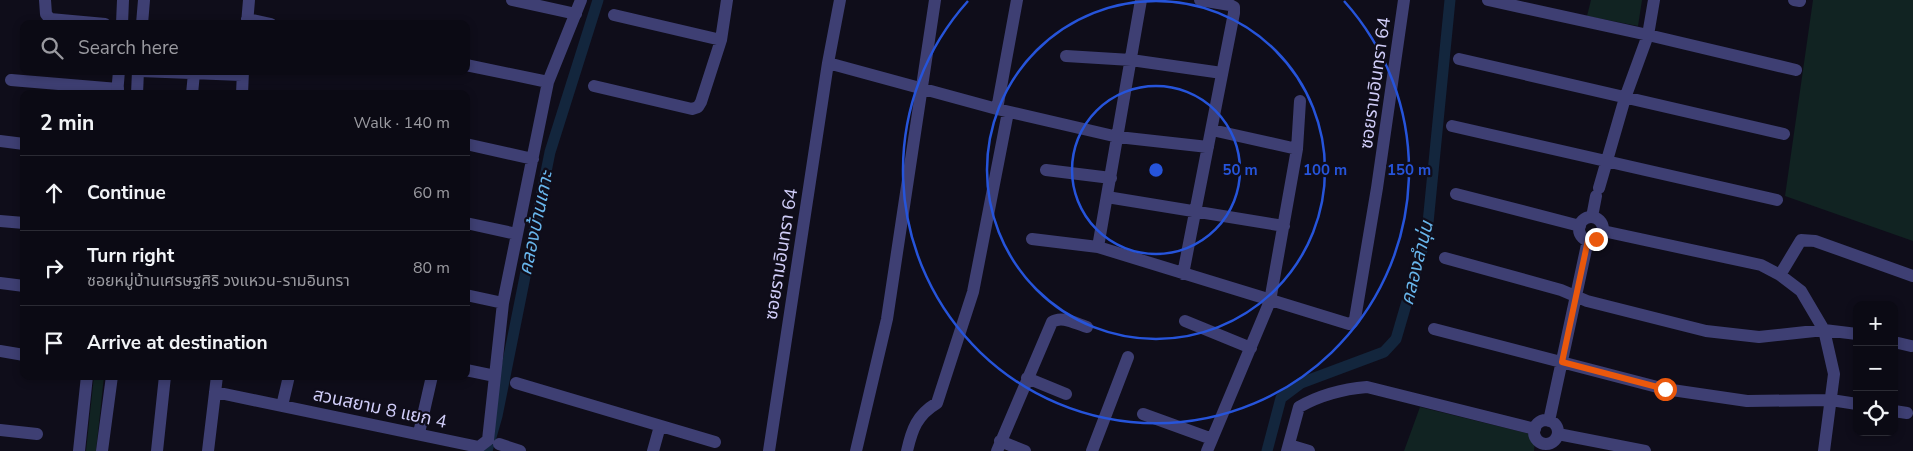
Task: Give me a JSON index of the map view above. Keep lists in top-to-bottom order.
{
  "streets": {
    "street": ["ซอยรามอินทรา 64", "สวนสยาม 8 แยก 4"]
  },
  "water": ["คลองบ้านเกาะ", "คลองลำนุ่น"],
  "page": {
    "search": "Search here",
    "heading": ["2 min", "Walk · 140 m"],
    "list": [
      ["Continue", "60 m"],
      ["Turn right", "ซอยหมู่บ้านเศรษฐศิริ วงแหวน-รามอินทรา", "80 m"],
      "Arrive at destination"
    ],
    "map_buttons": ["+", "−"]
  },
  "rings": ["50 m", "100 m", "150 m"]
}
